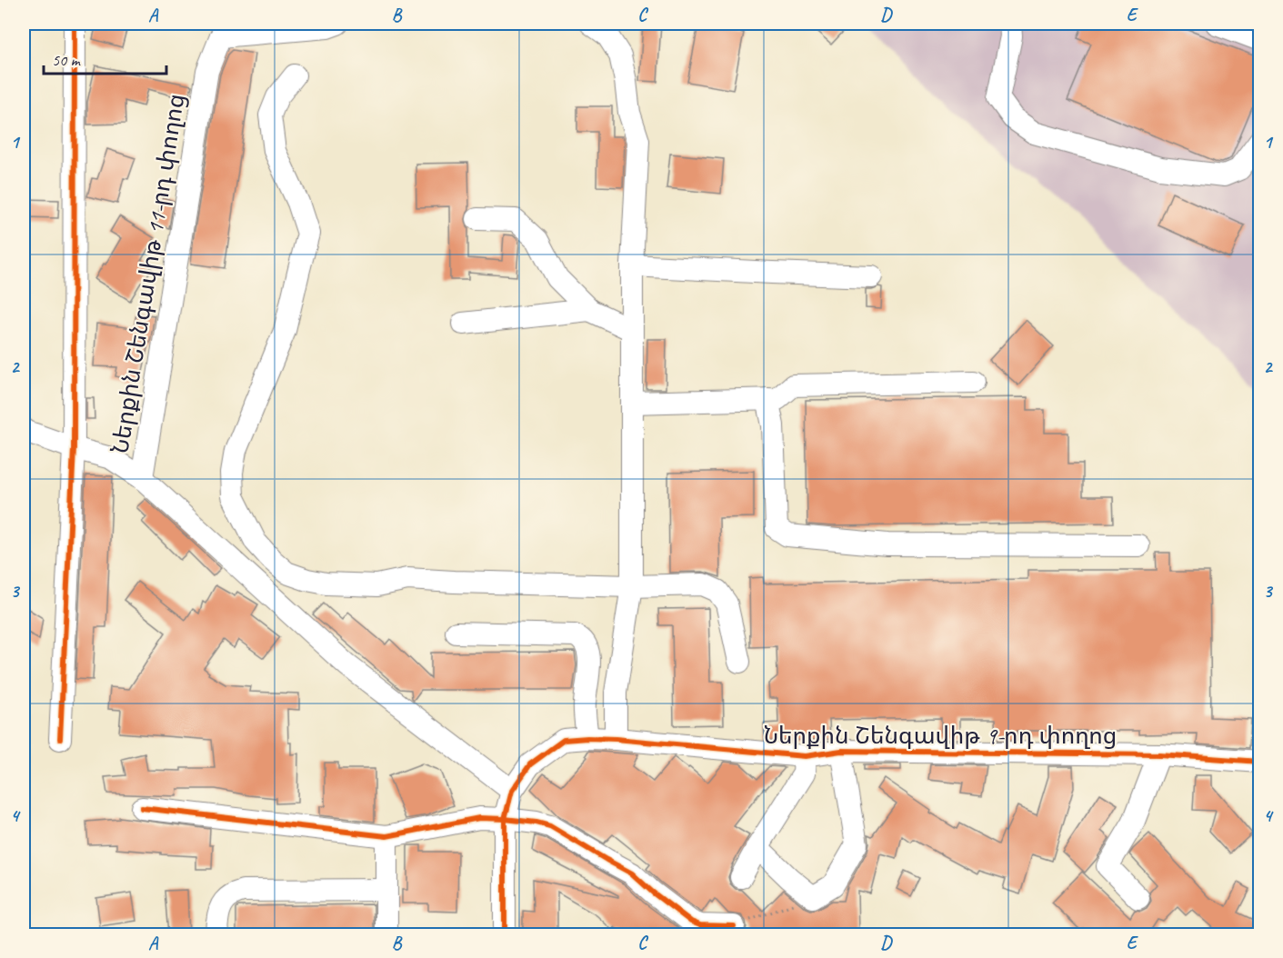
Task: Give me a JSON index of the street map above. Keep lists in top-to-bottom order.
{
  "streets": {
    "street": ["Ներքին Շենգավիթ 11-րդ փողոց", "Ներքին Շենգավիթ 9-րդ փողոց"]
  },
  "crossings": [
    ["Ներքին Շենգավիթ 11-րդ փողոց", "Ներքին Շենգավիթ 9-րդ փողոց"]
  ],
  "scale_bar": "50 m",
  "grid": {
    "columns": [
      "A",
      "B",
      "C",
      "D",
      "E"
    ],
    "rows": [
      "1",
      "2",
      "3",
      "4"
    ]
  }
}
